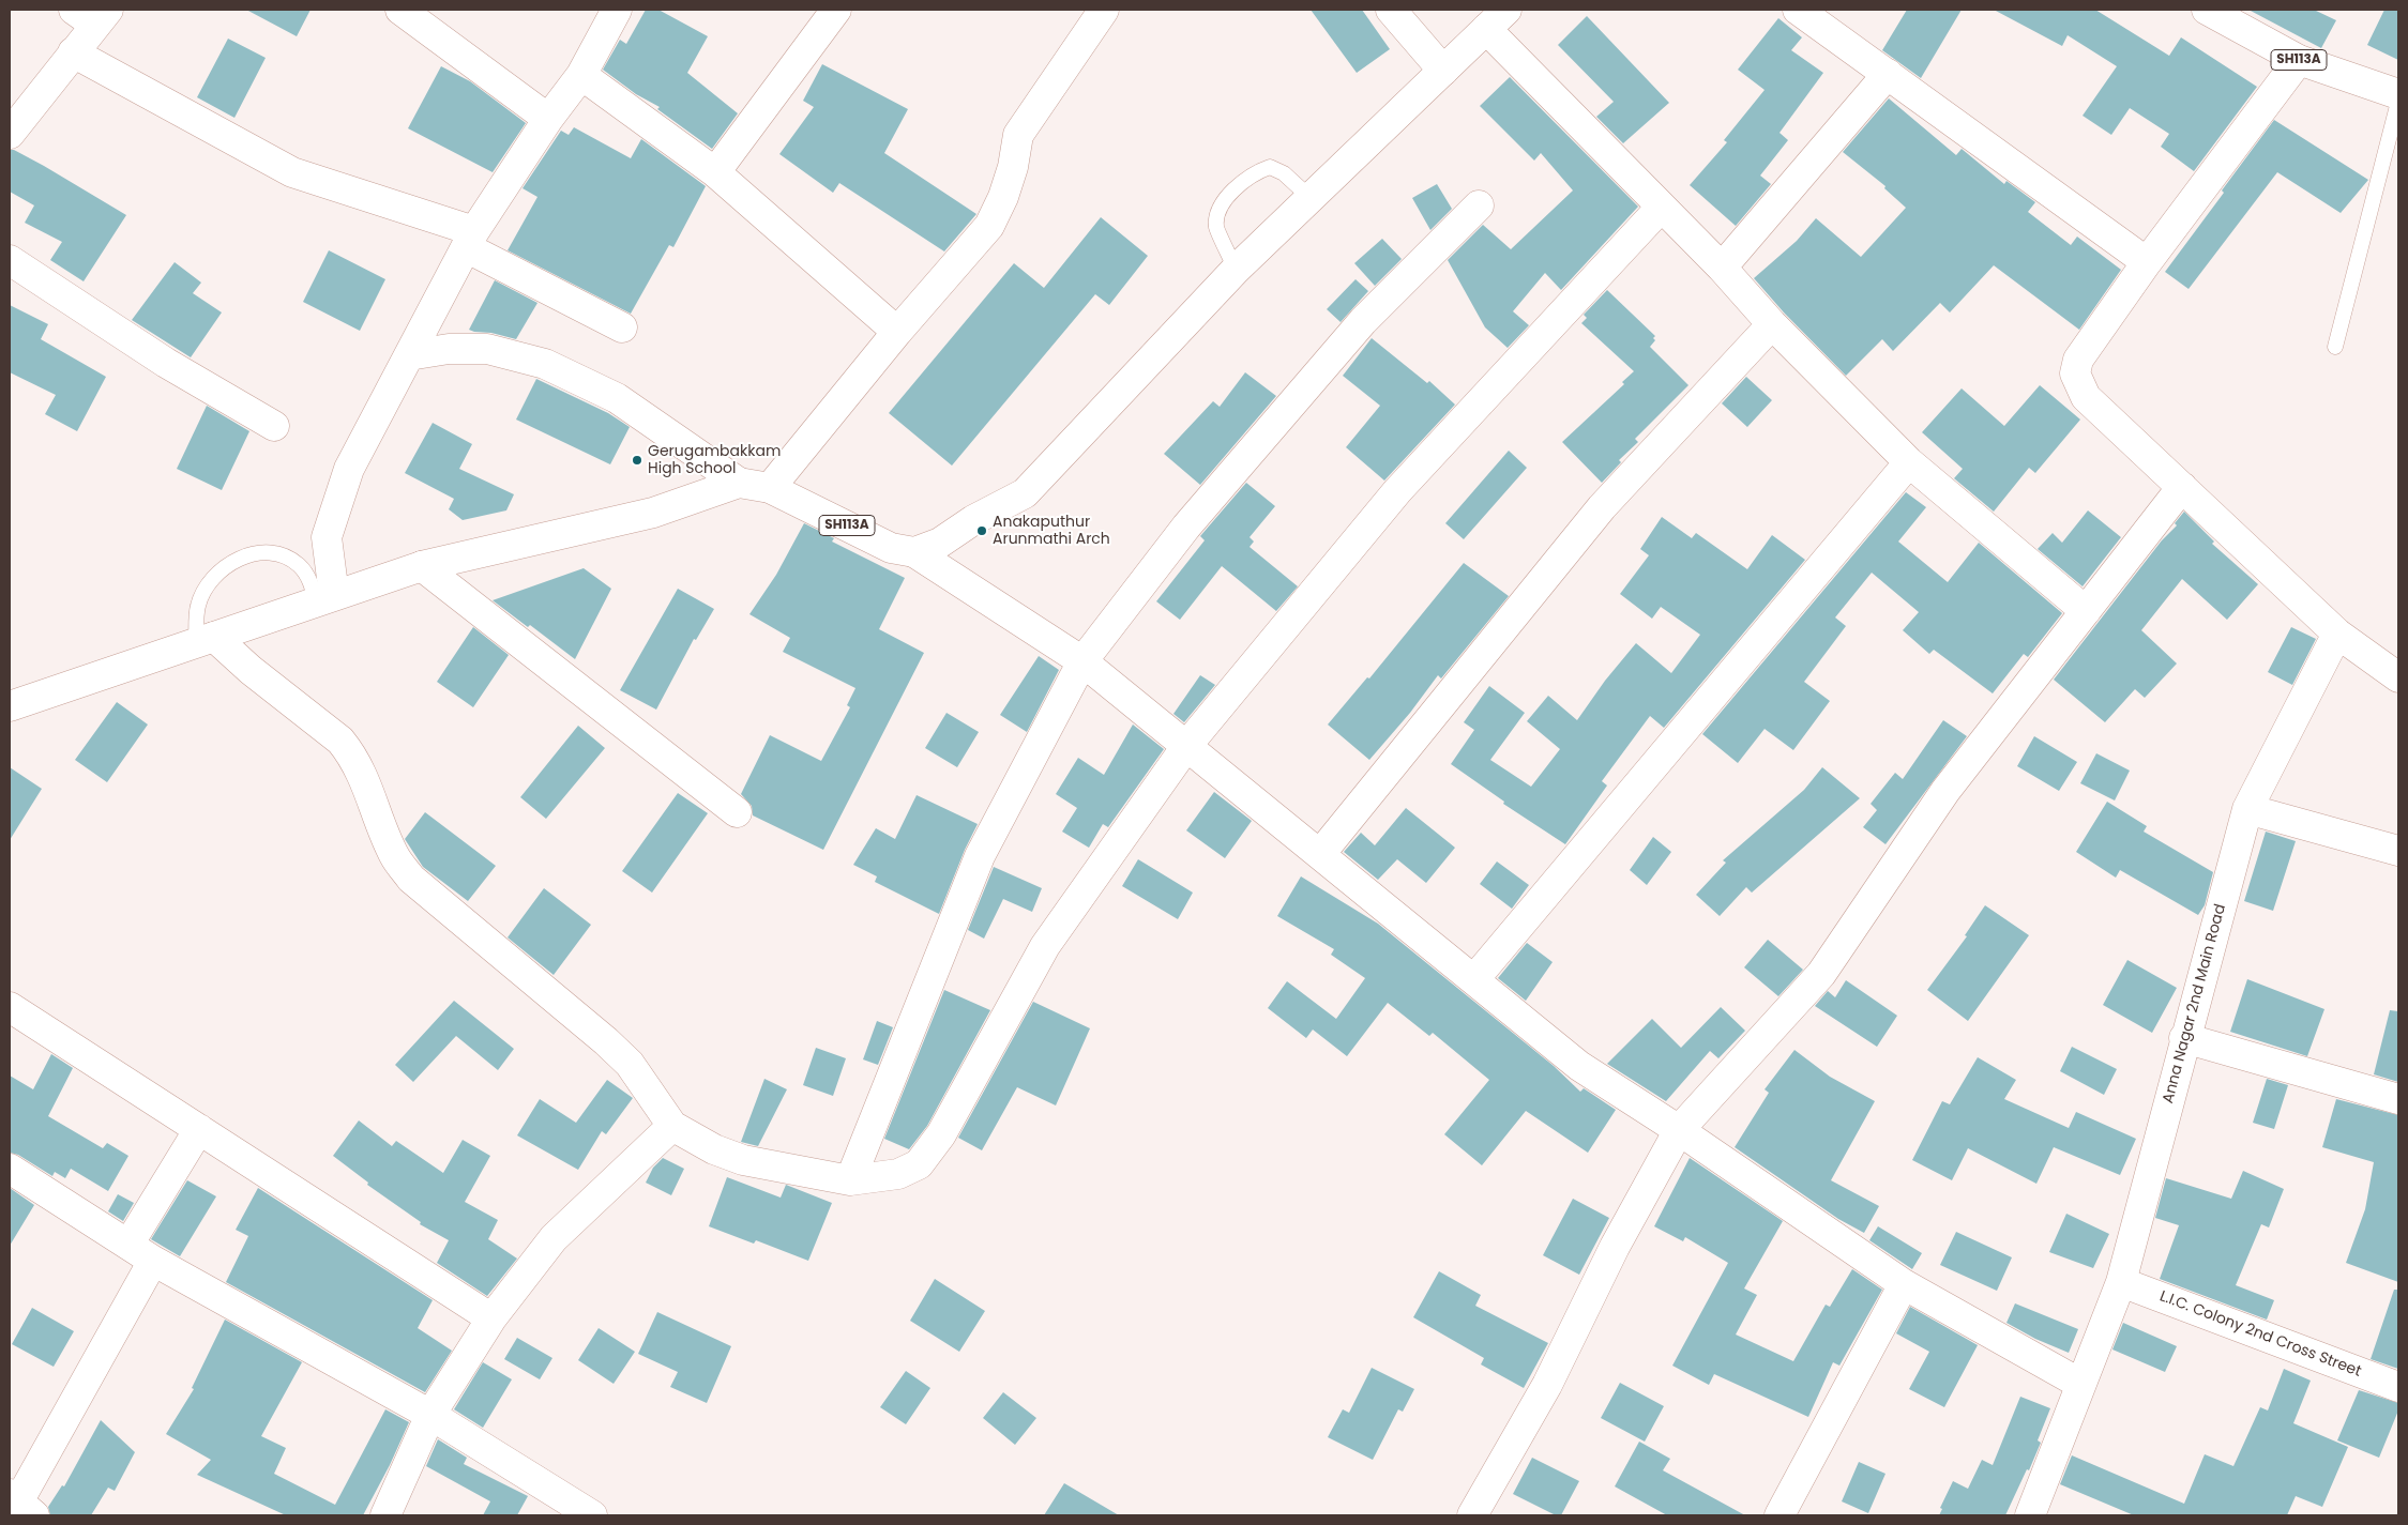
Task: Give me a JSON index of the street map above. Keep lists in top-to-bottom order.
{
  "streets": {
    "street": ["SH113A", "Anna Nagar 2nd Main Road", "L.I.C. Colony 2nd Cross Street"]
  },
  "crossings": [
    ["Anna Nagar 2nd Main Road", "L.I.C. Colony 2nd Cross Street"]
  ],
  "places": ["Gerugambakkam High School", "Anakaputhur Arunmathi Arch"]
}
